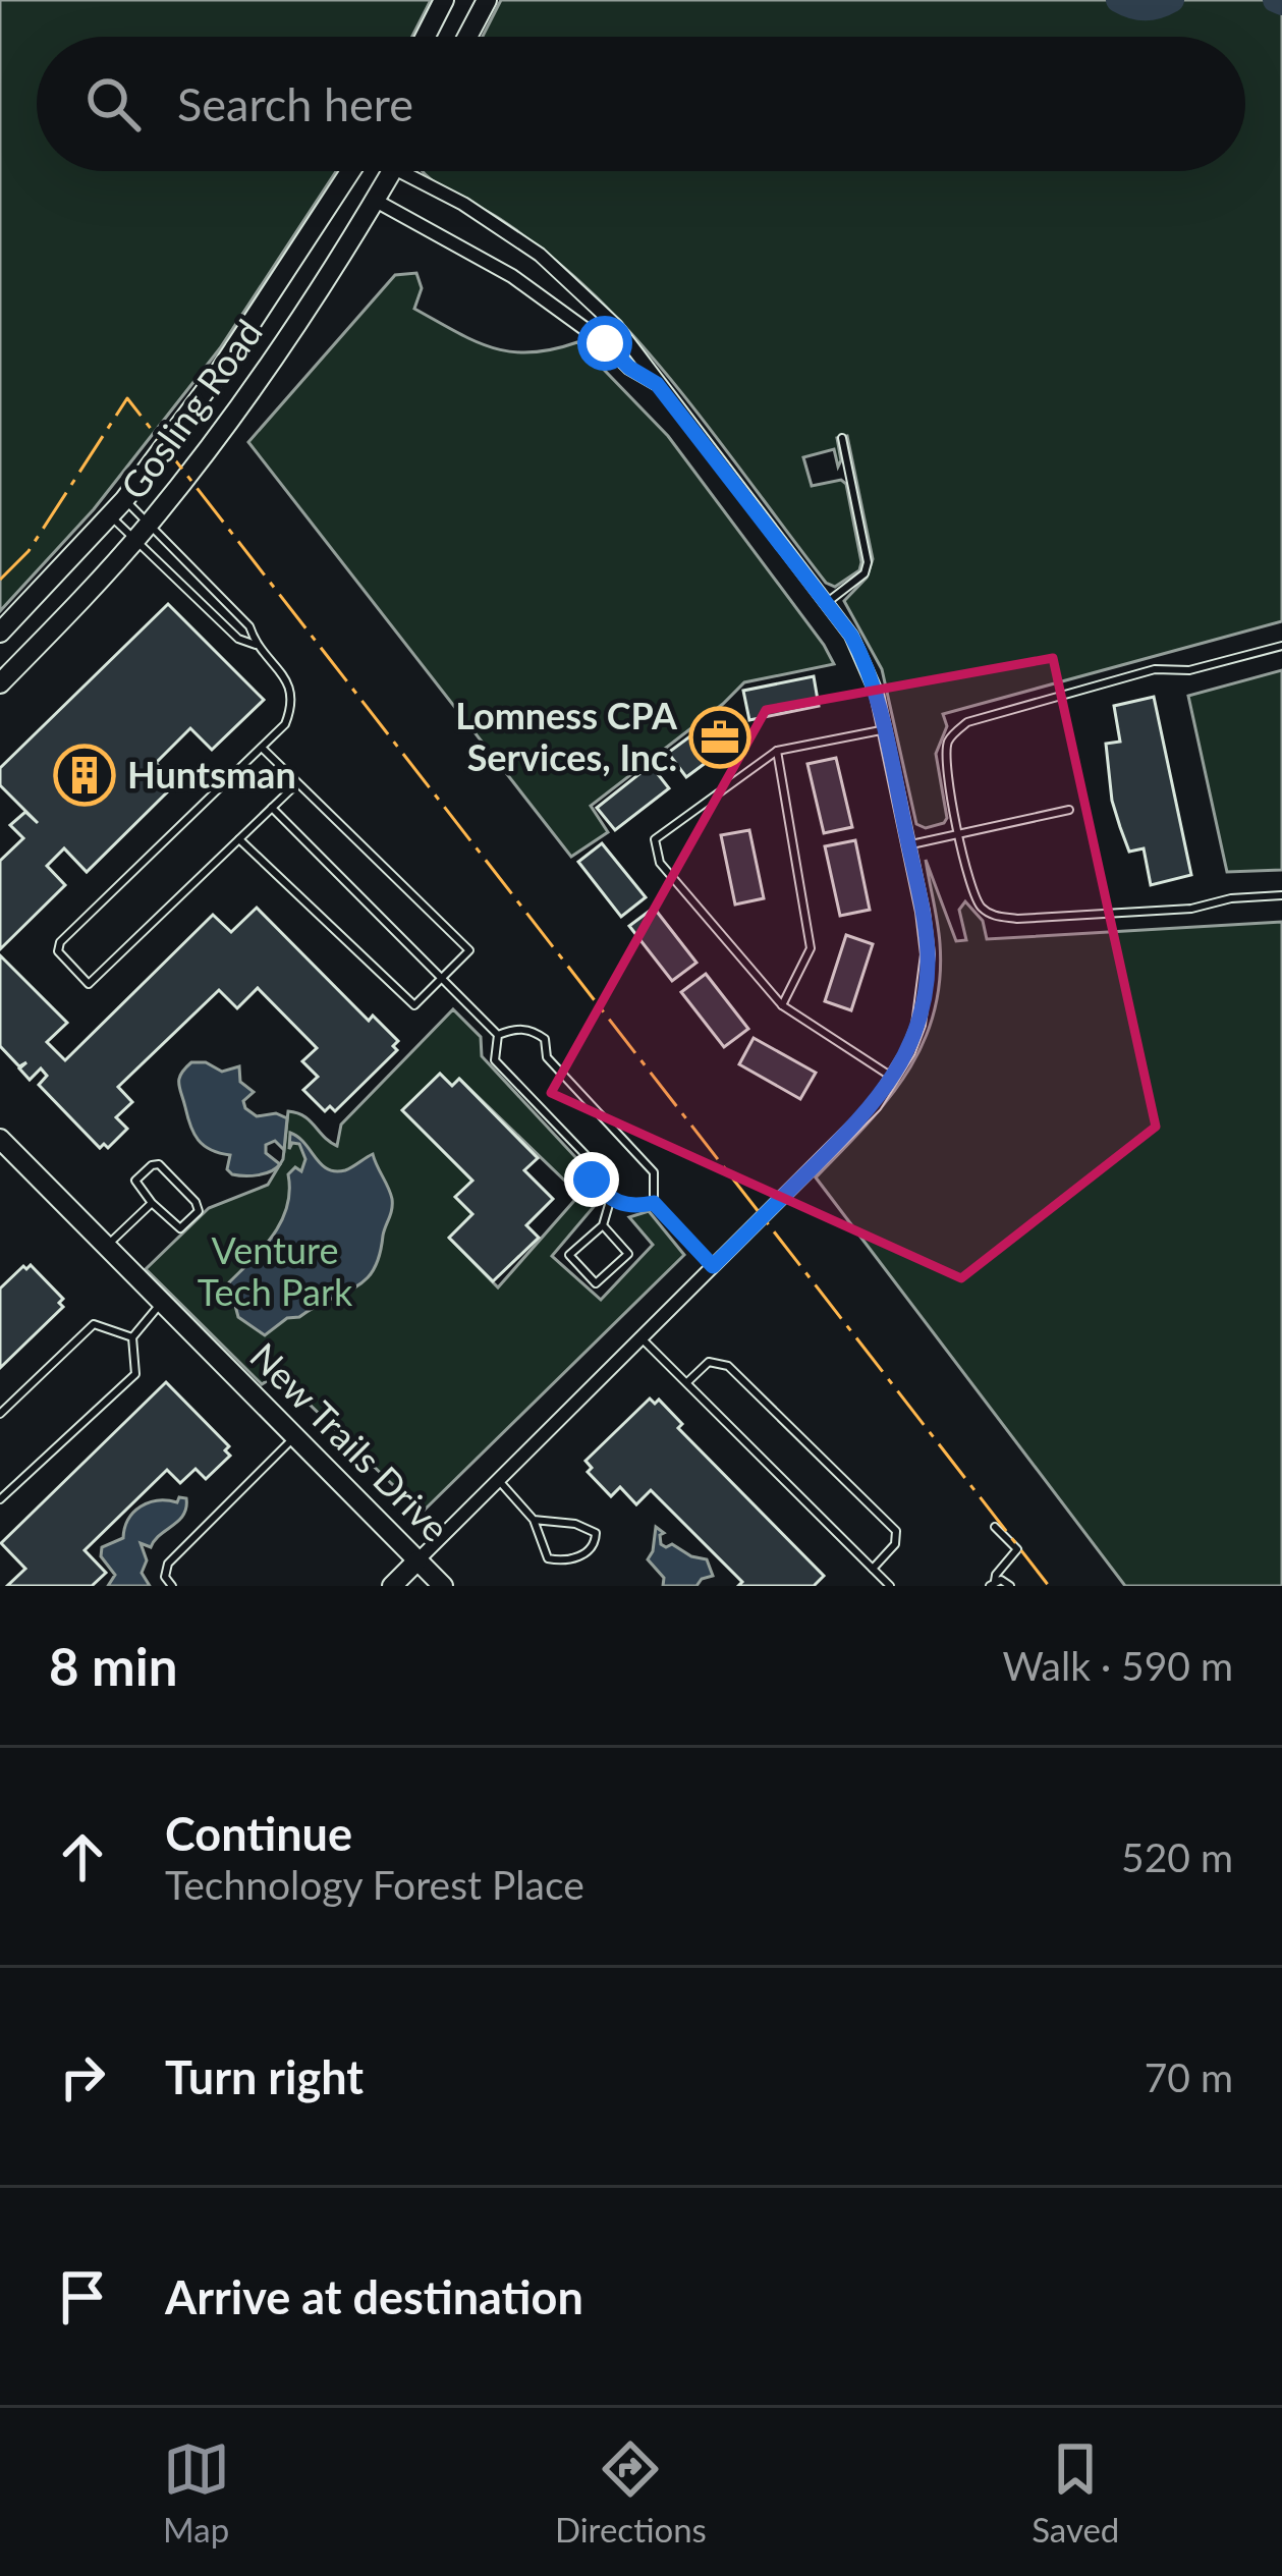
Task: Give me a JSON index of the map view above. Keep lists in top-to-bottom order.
{
  "streets": {
    "main road": ["Gosling Road", "New Trails Drive"]
  },
  "parks": ["Venture Tech Park"],
  "places": {
    "office": ["Lomness CPA Services, Inc."],
    "building": ["Huntsman"]
  },
  "page": {
    "search": "Search here",
    "heading": ["8 min", "Walk · 590 m"],
    "list": [
      ["Continue", "Technology Forest Place", "520 m"],
      ["Turn right", "70 m"],
      "Arrive at destination"
    ],
    "nav": ["Map", "Directions", "Saved"]
  }
}
